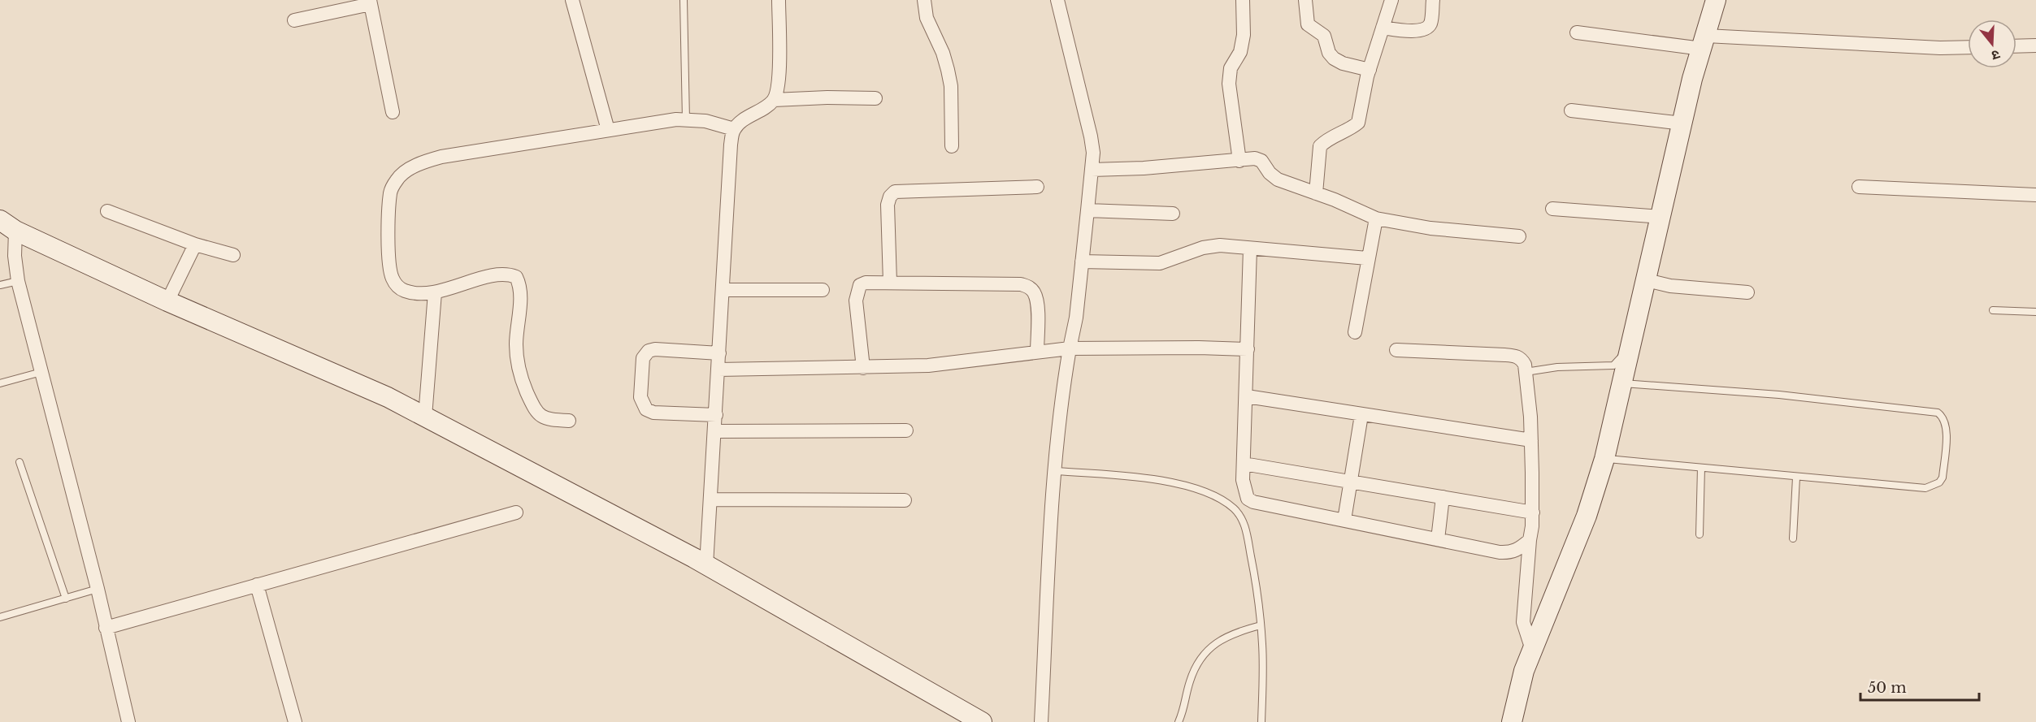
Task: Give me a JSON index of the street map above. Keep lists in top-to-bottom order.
{
  "scale_bar": "50 m",
  "north": "bottom"
}
